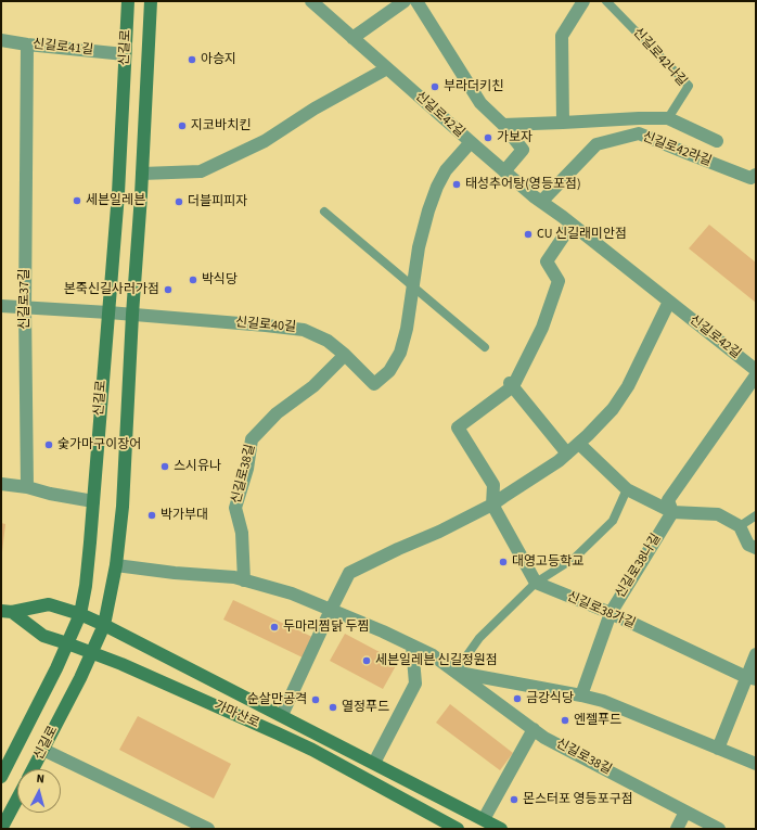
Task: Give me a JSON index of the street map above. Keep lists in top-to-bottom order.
{
  "streets": {
    "main road": ["신길로", "가마산로"],
    "street": [
      "신길로41길",
      "신길로42길",
      "신길로42라길",
      "신길로37길",
      "신길로40길",
      "신길로38길",
      "신길로38나길",
      "신길로38가길"
    ],
    "lane": ["신길로42나길"]
  },
  "crossings": [
    ["신길로41길", "신길로"],
    ["신길로41길", "신길로37길"],
    ["신길로", "신길로40길"],
    ["신길로", "신길로38길"],
    ["신길로", "가마산로"],
    ["신길로42길", "신길로42라길"],
    ["신길로42길", "신길로40길"],
    ["신길로37길", "신길로40길"],
    ["신길로40길", "신길로38길"],
    ["신길로38나길", "신길로38가길"]
  ],
  "places": [
    "아승지",
    "부라더키친",
    "지코바치킨",
    "가보자",
    "태성추어탕(영등포점)",
    "세븐일레븐",
    "더블피피자",
    "CU 신길래미안점",
    "박식당",
    "본죽신길사러가점",
    "숯가마구이장어",
    "스시유나",
    "박가부대",
    "대영고등학교",
    "두마리찜닭 두찜",
    "세븐일레븐 신길정원점",
    "금강식당",
    "순살만공격",
    "열정푸드",
    "엔젤푸드",
    "몬스터포 영등포구점"
  ],
  "north": "top"
}
